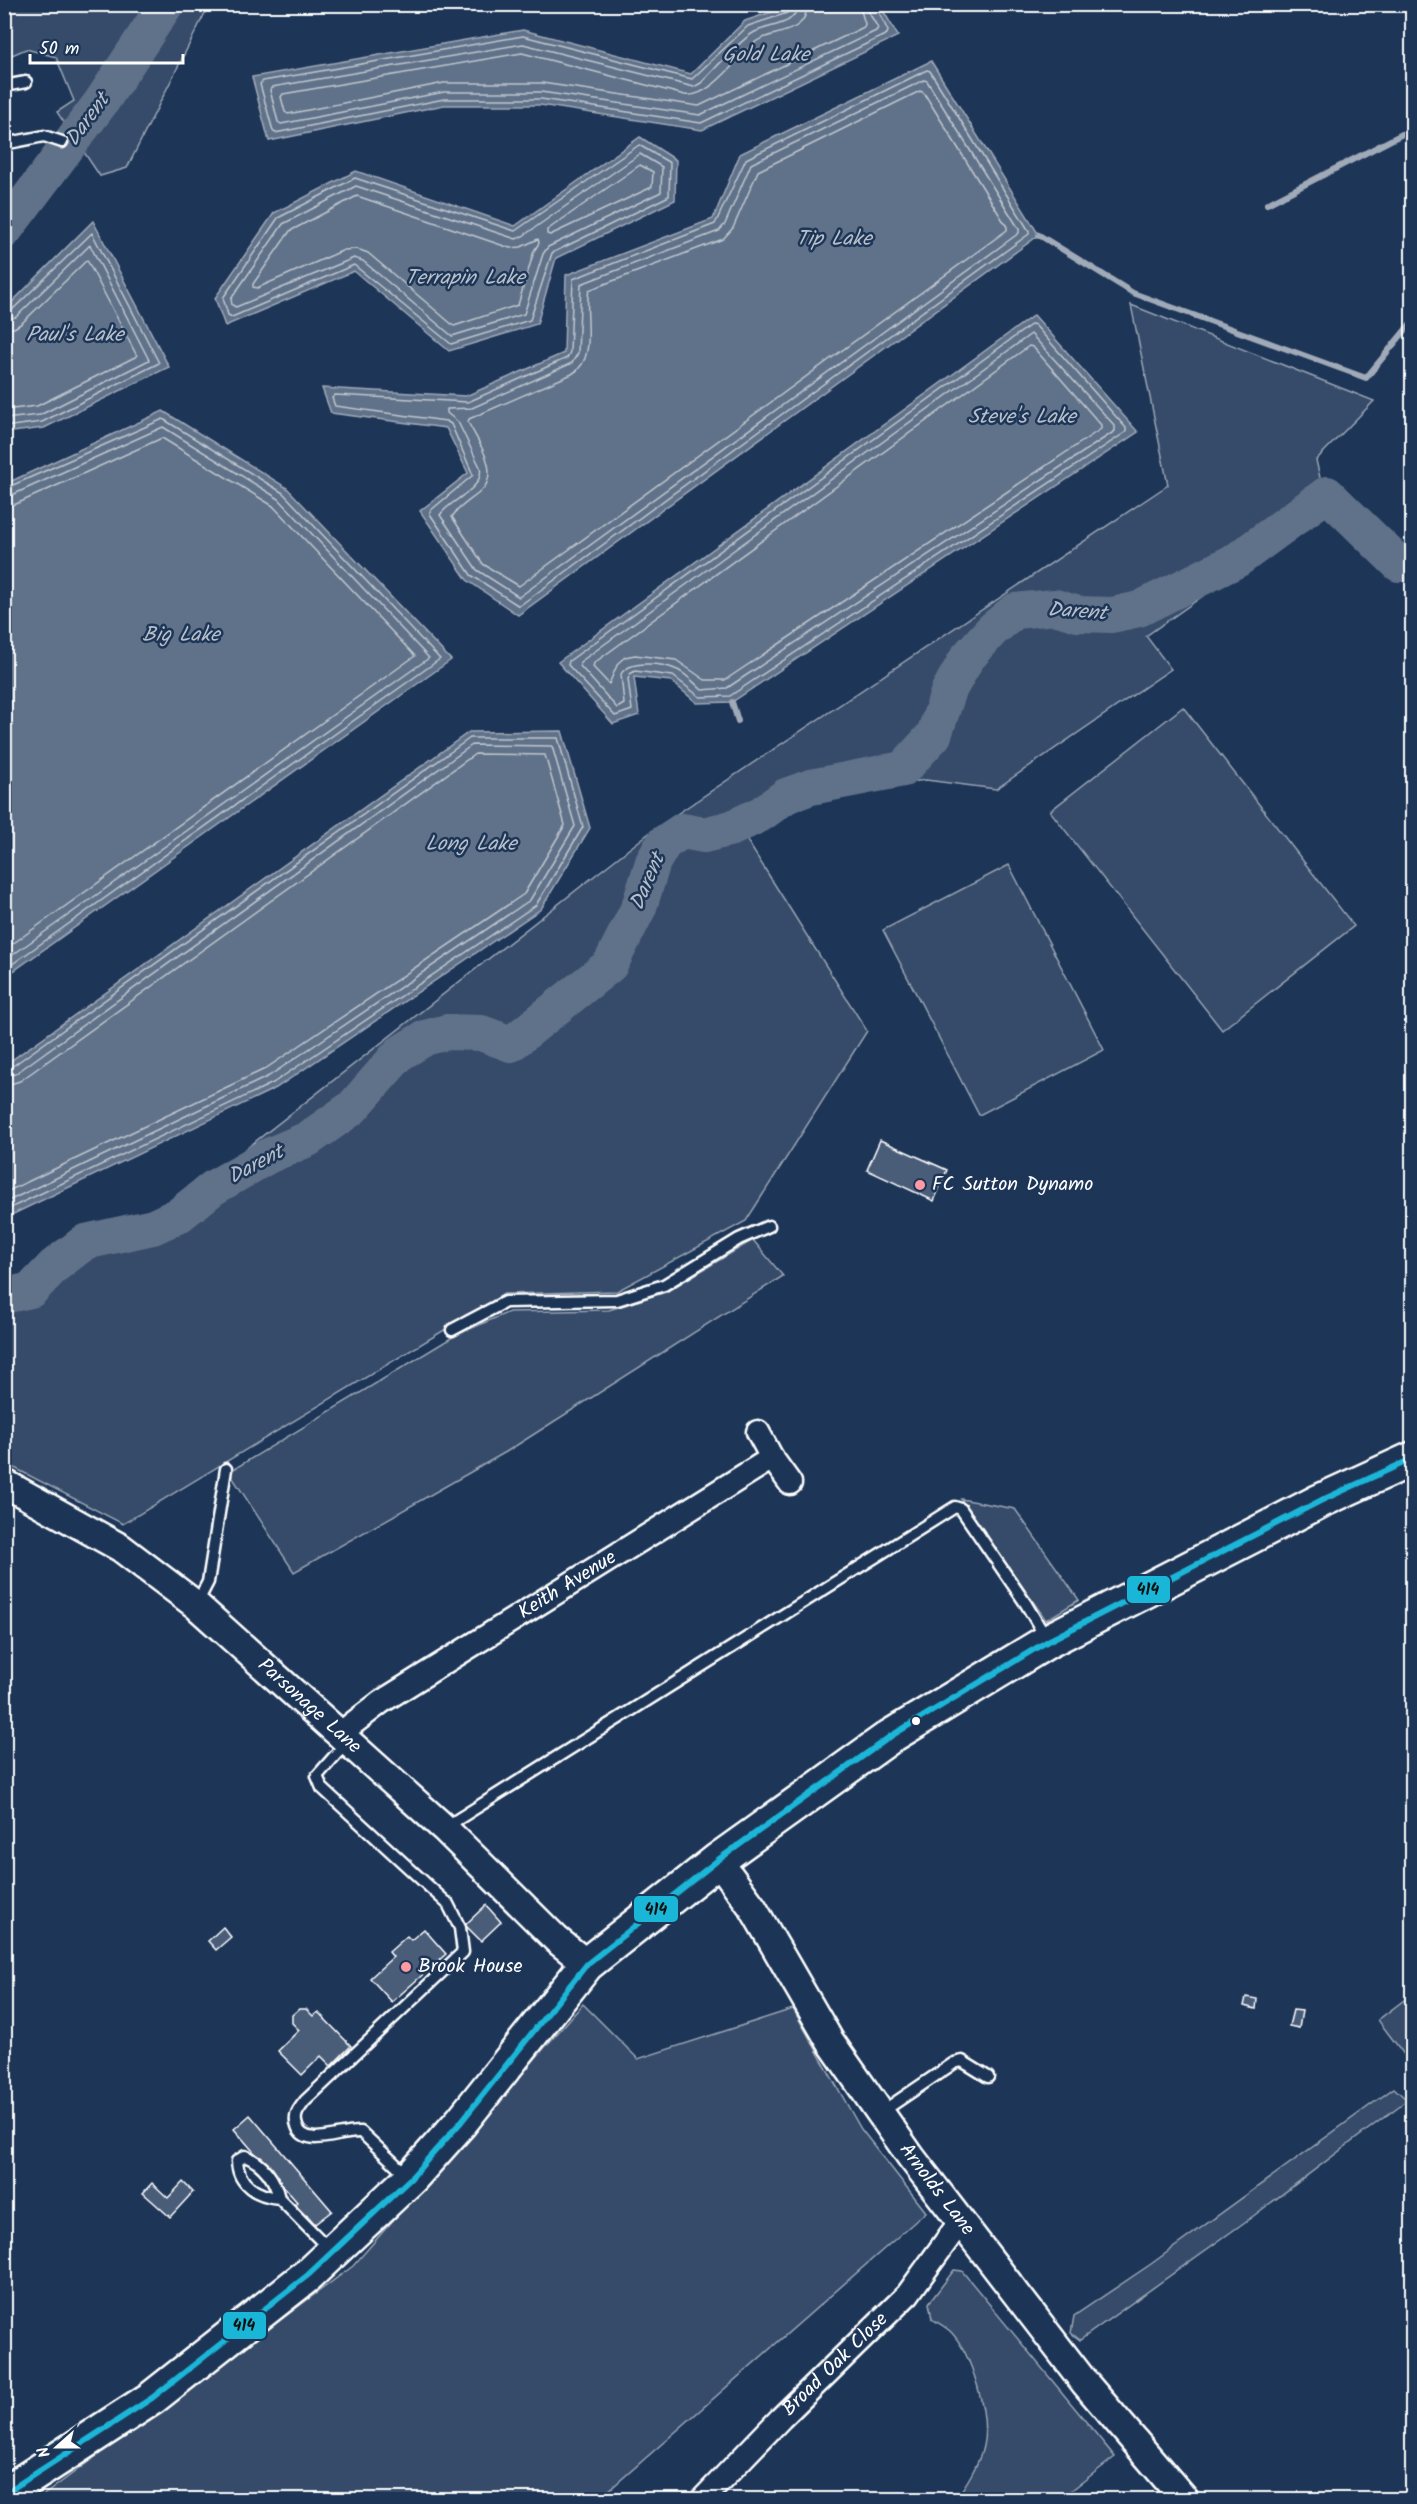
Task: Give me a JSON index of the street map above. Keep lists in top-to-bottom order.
{
  "streets": {
    "street": [
      "Keith Avenue",
      "Parsonage Lane",
      "Arnolds Lane",
      "Broad Oak Close"
    ]
  },
  "crossings": [
    ["Keith Avenue", "Parsonage Lane"],
    ["Arnolds Lane", "Broad Oak Close"]
  ],
  "water": [
    "Gold Lake",
    "Darent",
    "Tip Lake",
    "Terrapin Lake",
    "Paul's Lake",
    "Steve's Lake",
    "Big Lake",
    "Long Lake"
  ],
  "places": ["FC Sutton Dynamo", "Brook House"],
  "lines": ["transit line 414"],
  "scale_bar": "50 m",
  "north": "left"
}
